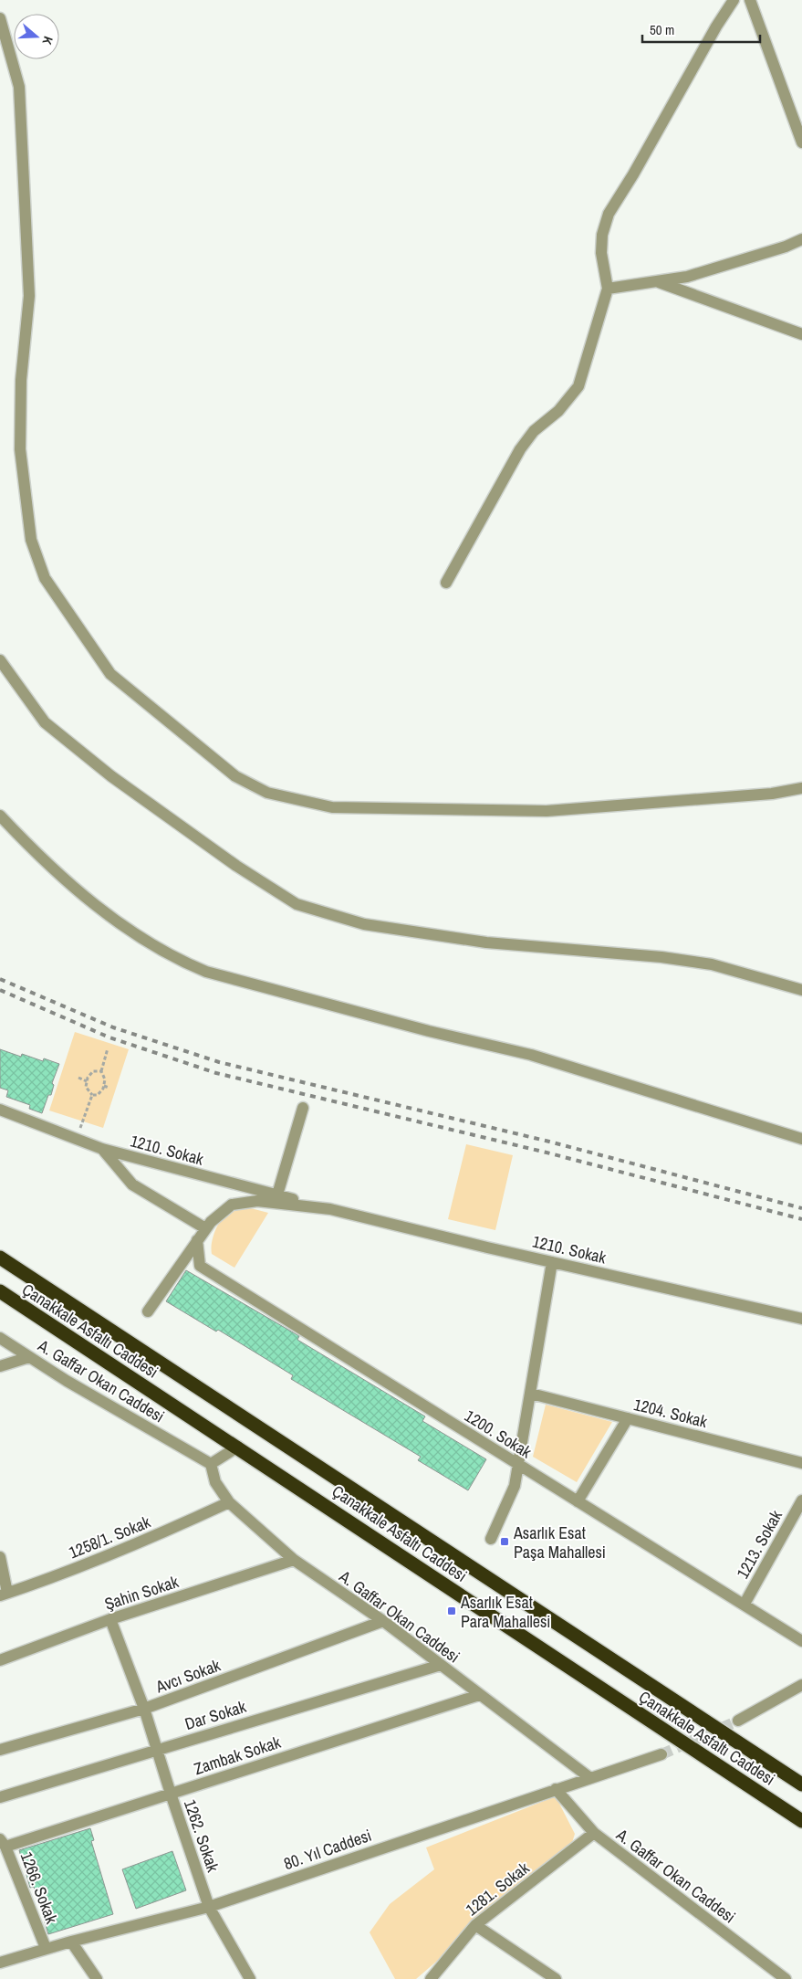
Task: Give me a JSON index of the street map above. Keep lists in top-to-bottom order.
{
  "streets": {
    "highway": ["Çanakkale Asfaltı Caddesi"],
    "street": [
      "1210. Sokak",
      "A. Gaffar Okan Caddesi",
      "1204. Sokak",
      "1200. Sokak",
      "1258/1. Sokak",
      "1213. Sokak",
      "Şahin Sokak",
      "Avcı Sokak",
      "Dar Sokak",
      "Zambak Sokak",
      "1262. Sokak",
      "80. Yıl Caddesi",
      "1266. Sokak",
      "1281. Sokak"
    ]
  },
  "crossings": [
    ["1210. Sokak", "1200. Sokak"],
    ["A. Gaffar Okan Caddesi", "1258/1. Sokak"],
    ["A. Gaffar Okan Caddesi", "Şahin Sokak"],
    ["A. Gaffar Okan Caddesi", "Avcı Sokak"],
    ["A. Gaffar Okan Caddesi", "Dar Sokak"],
    ["A. Gaffar Okan Caddesi", "Zambak Sokak"],
    ["A. Gaffar Okan Caddesi", "80. Yıl Caddesi"],
    ["A. Gaffar Okan Caddesi", "1281. Sokak"],
    ["1200. Sokak", "1213. Sokak"],
    ["Şahin Sokak", "1262. Sokak"],
    ["Avcı Sokak", "1262. Sokak"],
    ["Dar Sokak", "1262. Sokak"],
    ["Zambak Sokak", "1262. Sokak"],
    ["Zambak Sokak", "1266. Sokak"],
    ["1262. Sokak", "80. Yıl Caddesi"],
    ["80. Yıl Caddesi", "1266. Sokak"]
  ],
  "places": {
    "transit": ["Asarlık Esat Paşa Mahallesi", "Asarlık Esat Para Mahallesi"]
  },
  "scale_bar": "50 m",
  "north": "right"
}
